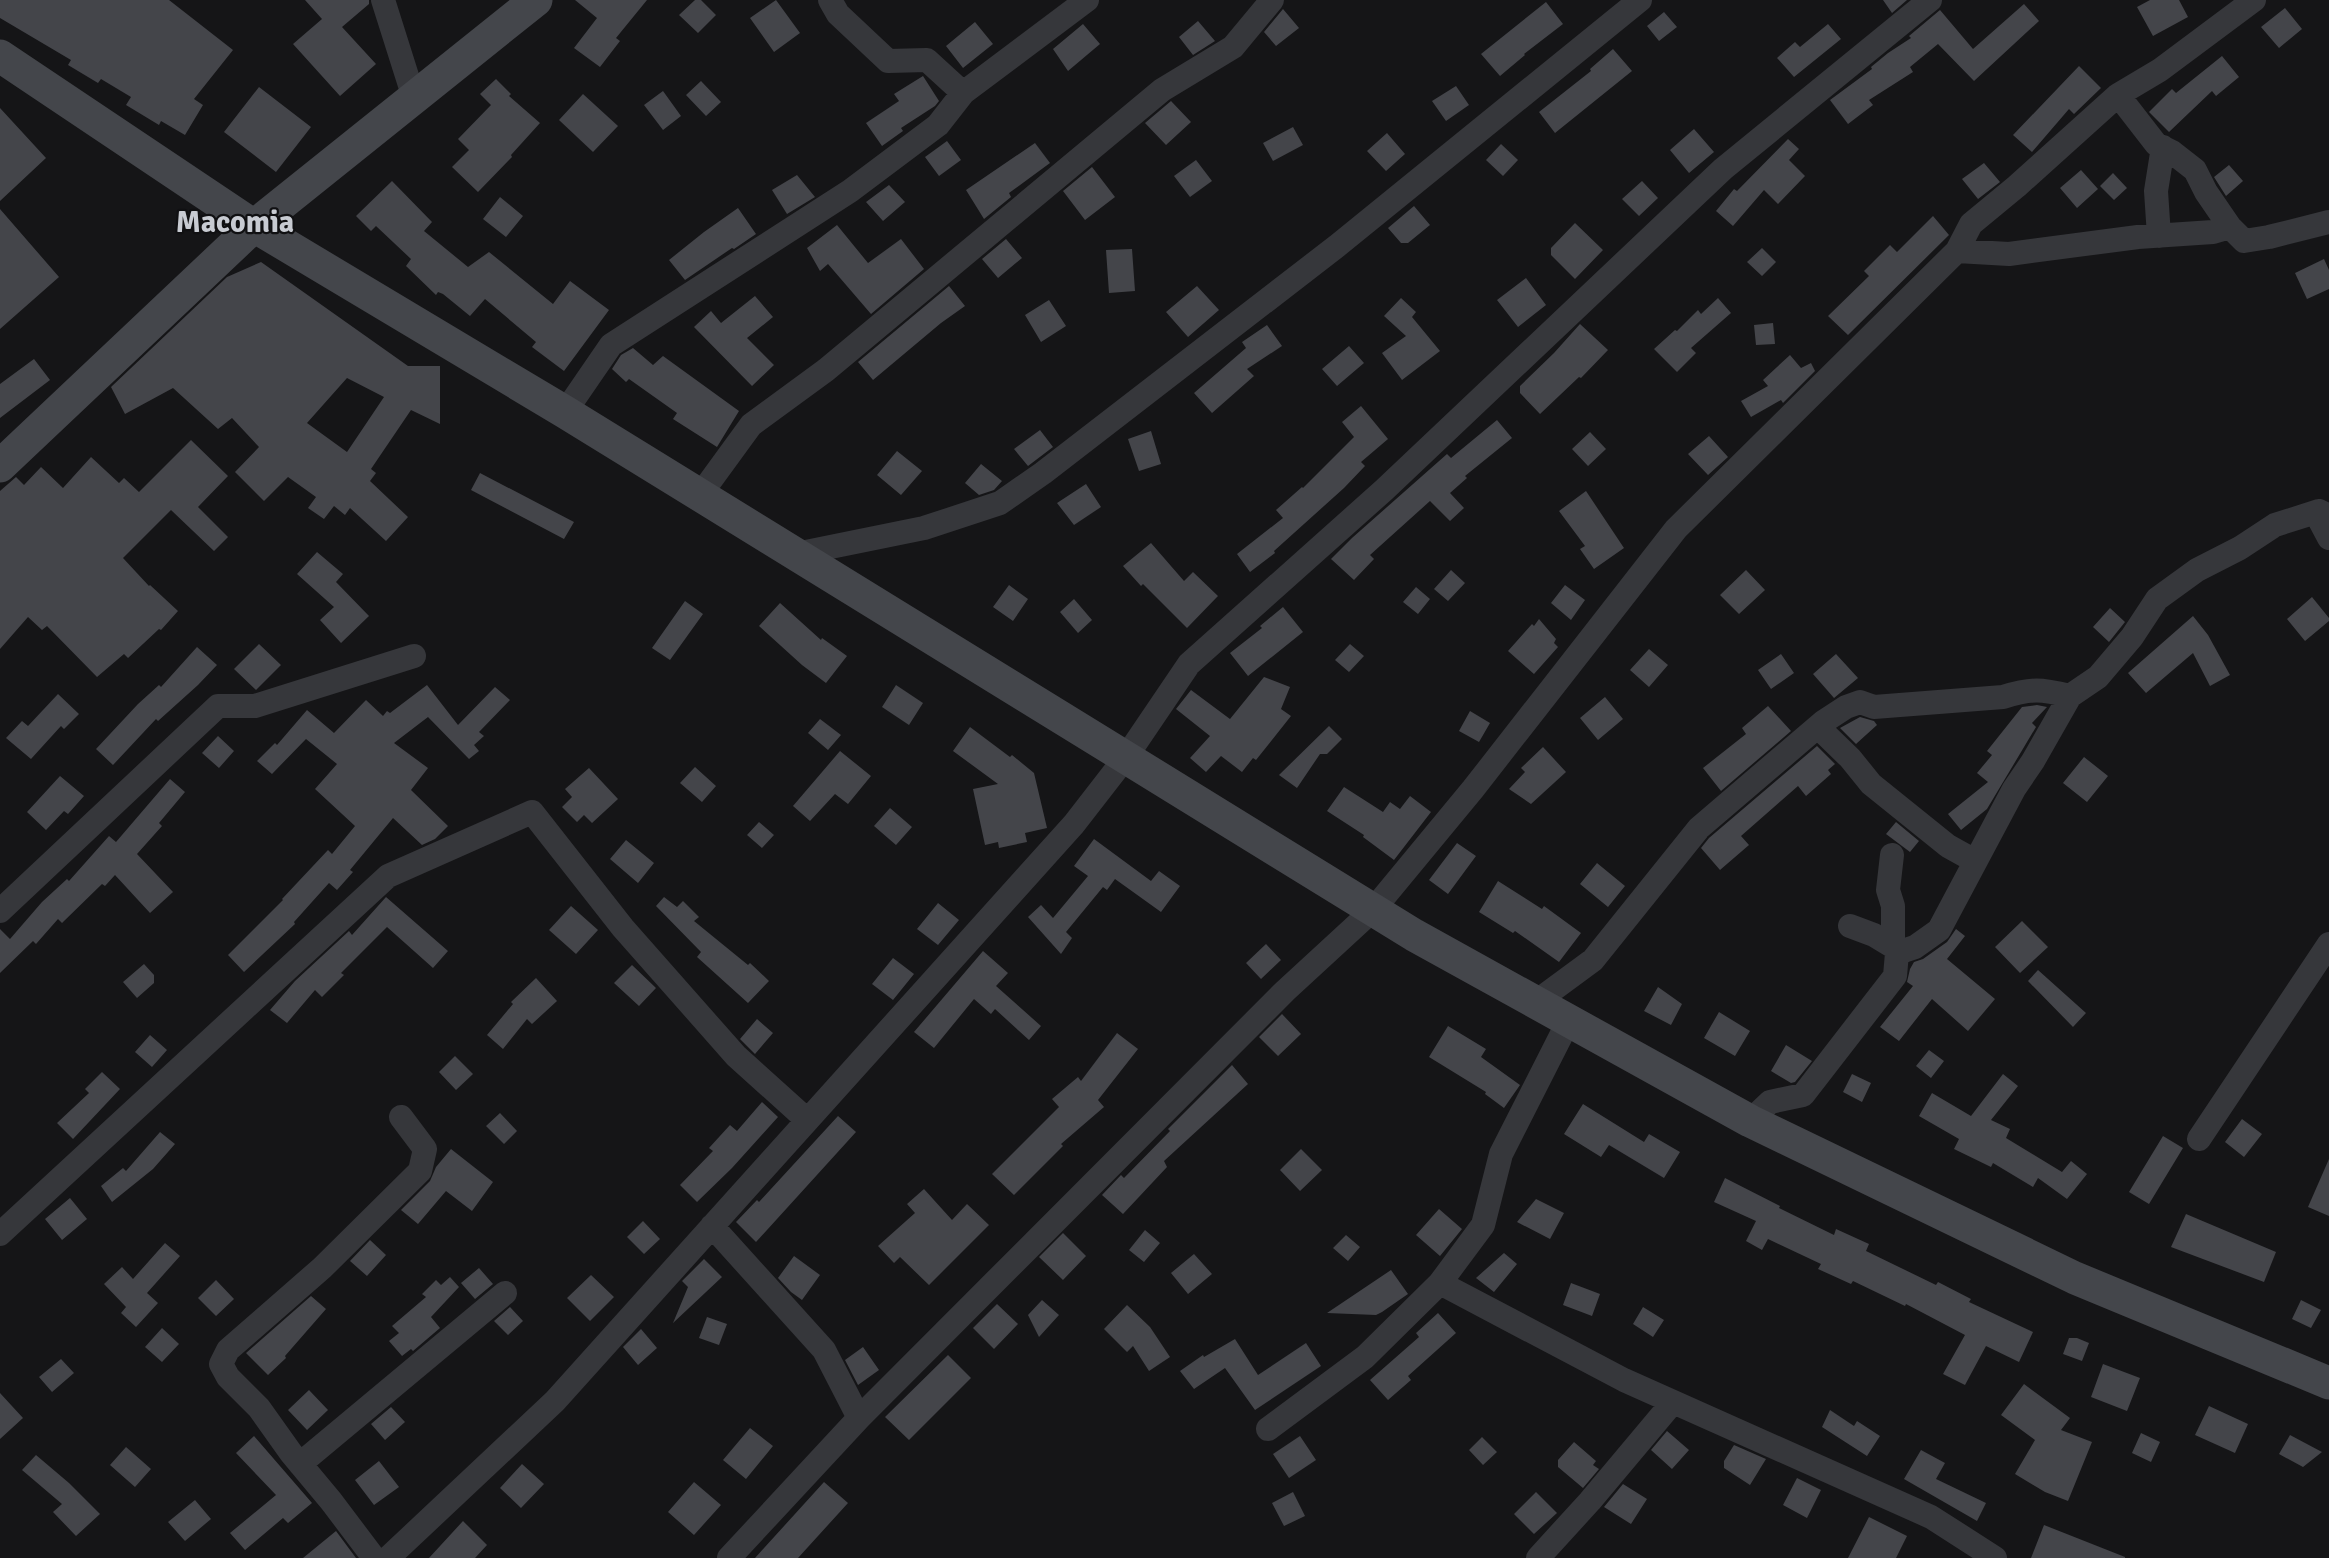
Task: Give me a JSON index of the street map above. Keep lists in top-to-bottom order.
{
  "districts": ["Macomia"]
}
